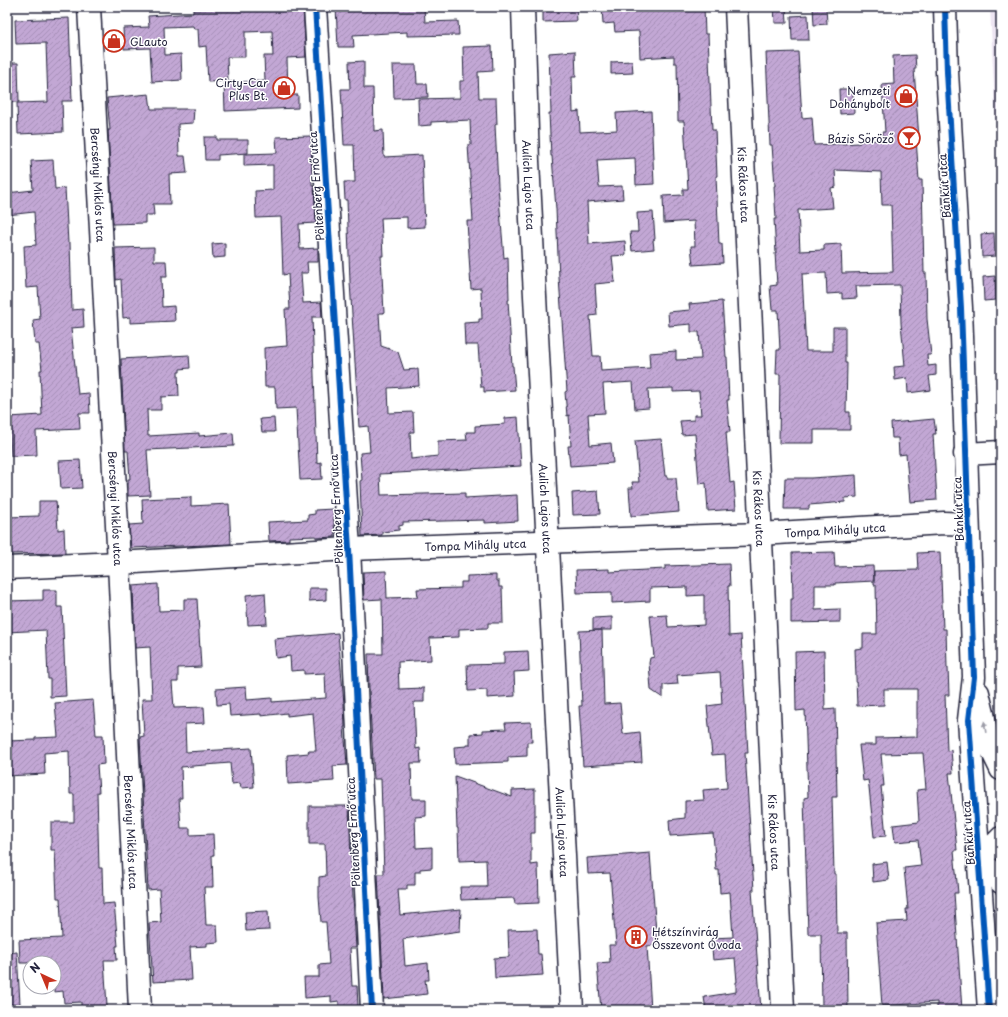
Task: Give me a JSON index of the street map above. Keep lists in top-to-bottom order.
{
  "streets": {
    "street": [
      "Bercsényi Miklós utca",
      "Aulich Lajos utca",
      "Kis Rákos utca",
      "Pöltenberg Ernő utca",
      "Bánkút utca",
      "Tompa Mihály utca"
    ]
  },
  "crossings": [
    ["Bercsényi Miklós utca", "Tompa Mihály utca"],
    ["Aulich Lajos utca", "Tompa Mihály utca"],
    ["Kis Rákos utca", "Tompa Mihály utca"],
    ["Pöltenberg Ernő utca", "Tompa Mihály utca"],
    ["Bánkút utca", "Tompa Mihály utca"]
  ],
  "places": {
    "shop": ["GLauto", "Cirty-Car Plus Bt.", "Nemzeti Dohánybolt"],
    "bar": ["Bázis Söröző"],
    "building": ["Hétszínvirág Összevont Óvoda"]
  },
  "north": "top left"
}
